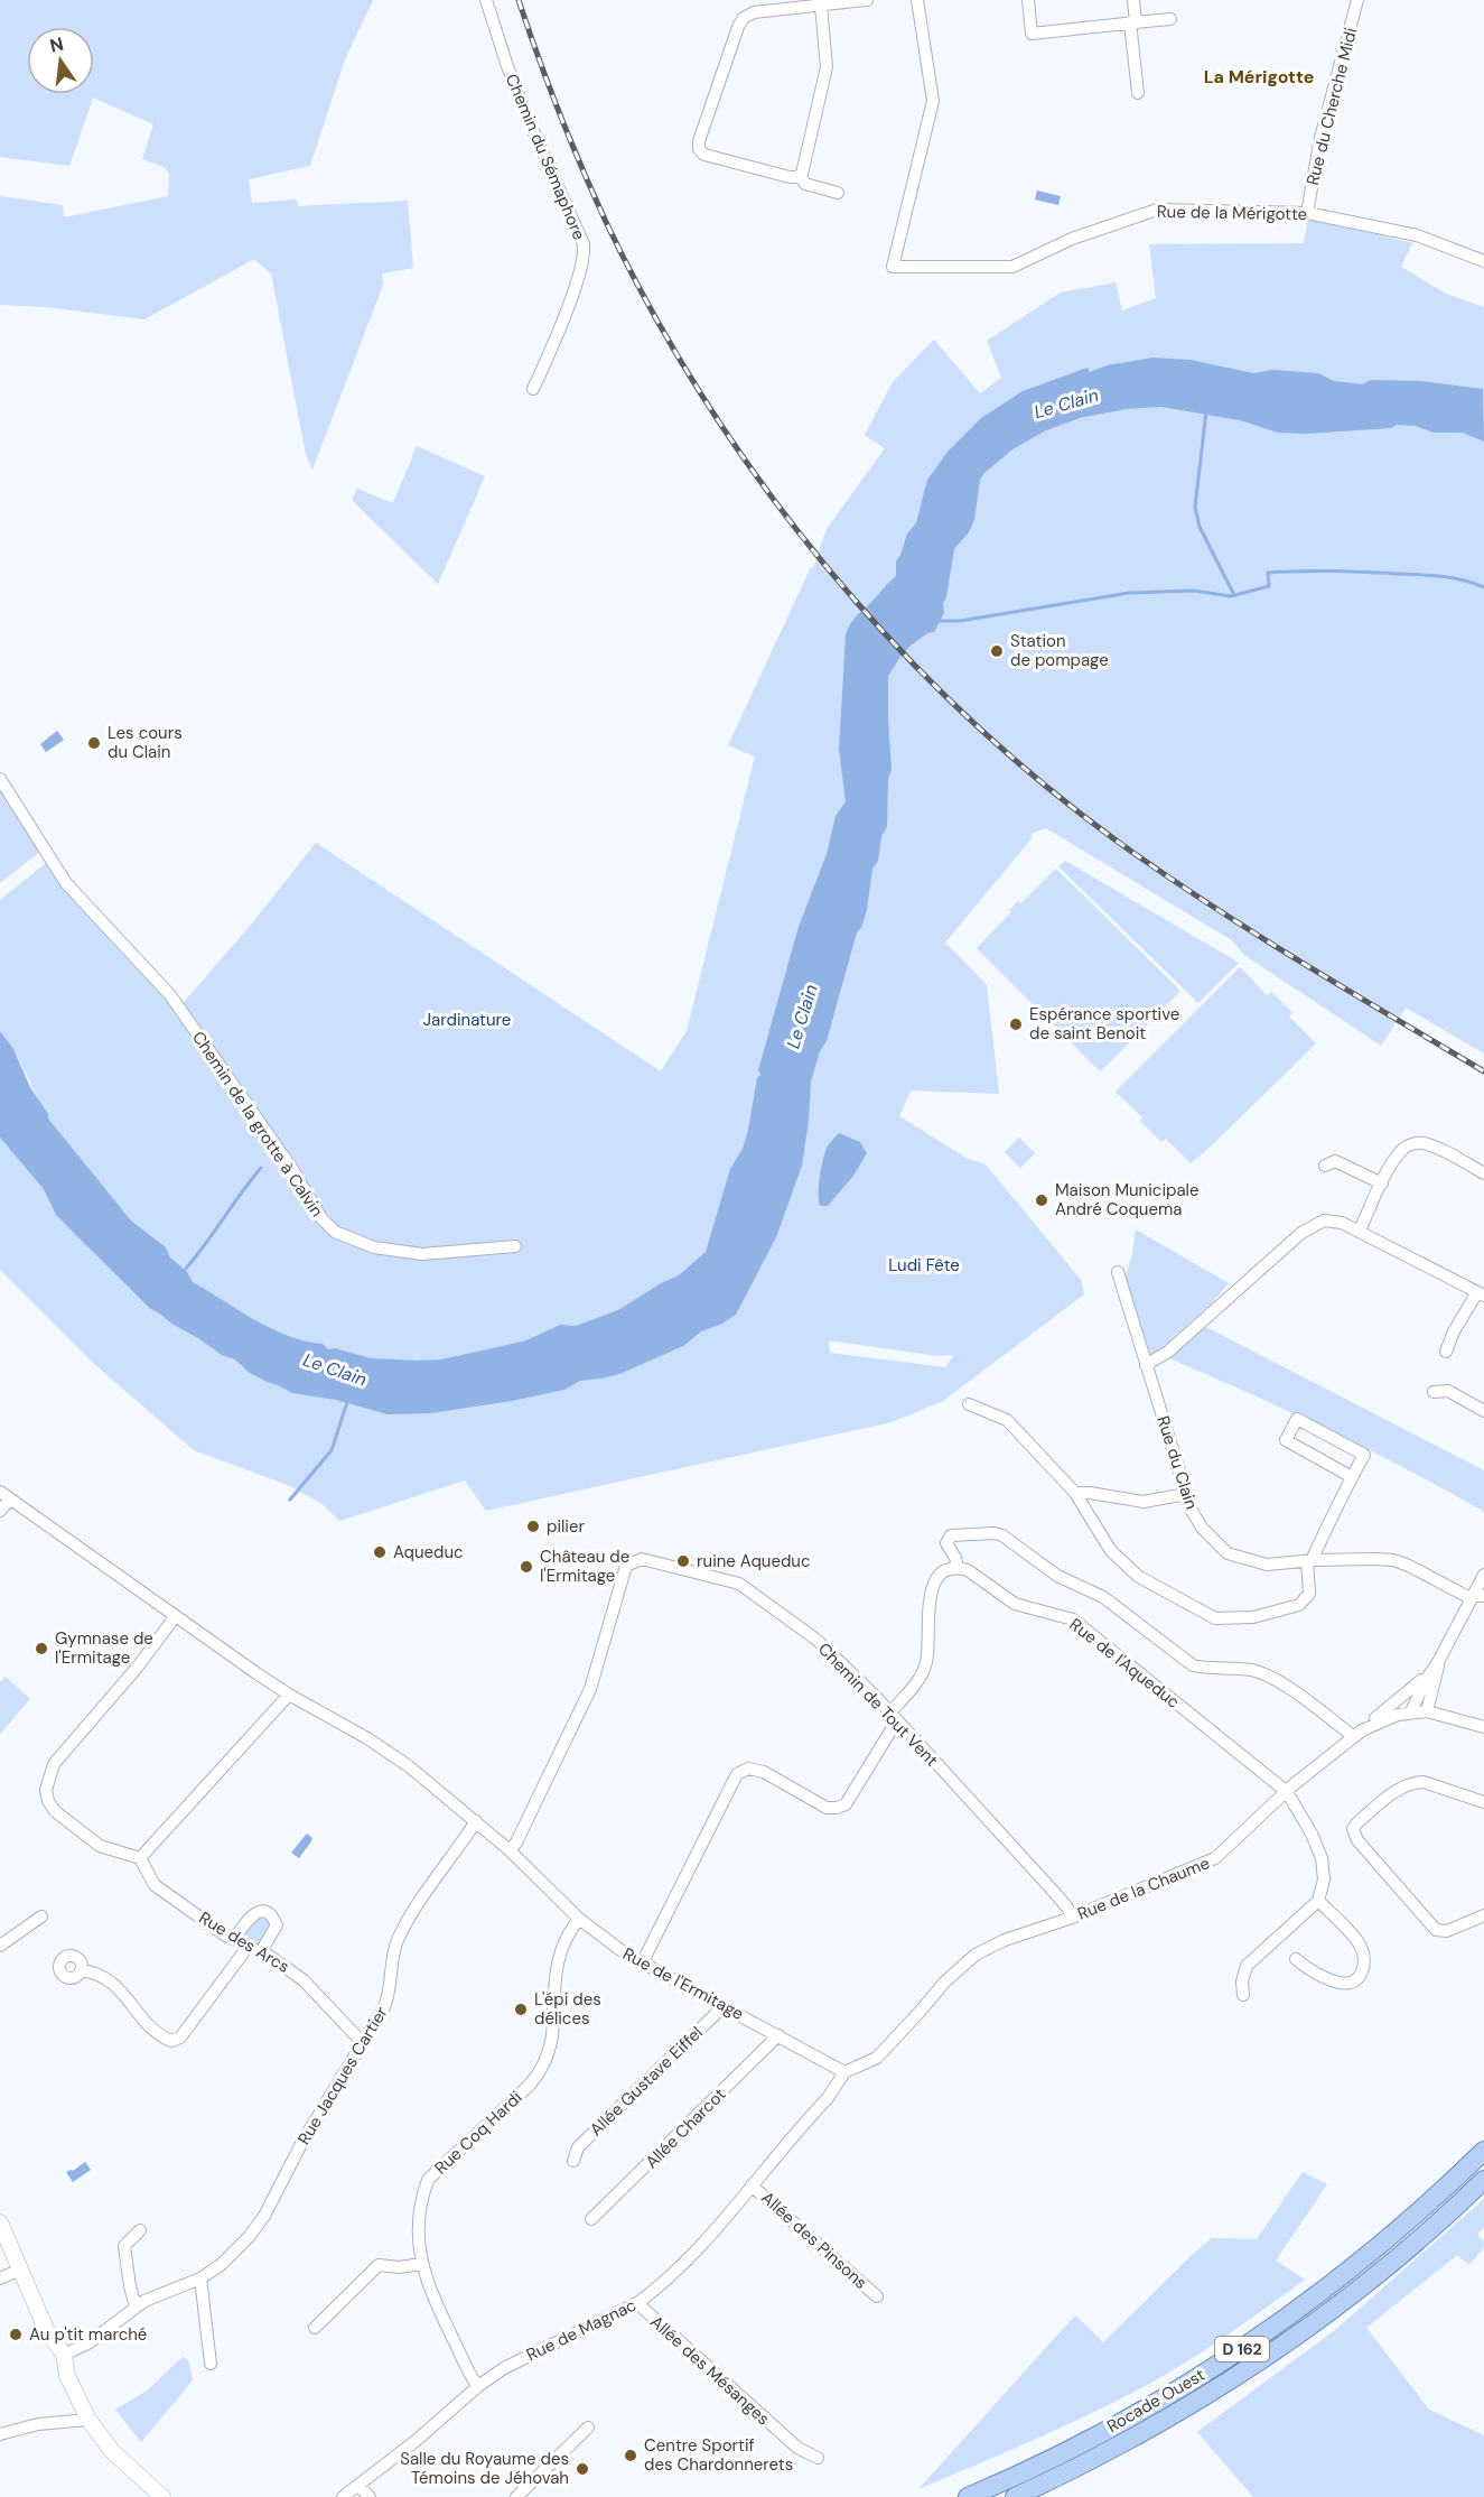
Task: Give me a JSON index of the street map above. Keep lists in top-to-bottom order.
{
  "streets": {
    "main road": ["D 162", "Rocade Ouest"],
    "street": [
      "Rue du Cherche Midi",
      "Chemin du Sémaphore",
      "Rue de la Mérigotte",
      "Chemin de la grotte à Calvin",
      "Rue du Clain",
      "Rue de l'Aqueduc",
      "Chemin de Tout Vent",
      "Rue de la Chaume",
      "Rue des Arcs",
      "Rue de l'Ermitage",
      "Rue Jacques Cartier",
      "Allée Gustave Eiffel",
      "Allée Charcot",
      "Rue Coq Hardi",
      "Allée des Pinsons",
      "Rue de Magnac",
      "Allée des Mésanges"
    ]
  },
  "crossings": [
    ["Rue du Cherche Midi", "Rue de la Mérigotte"],
    ["Rue de l'Aqueduc", "Rue de la Chaume"],
    ["Chemin de Tout Vent", "Rue de la Chaume"],
    ["Chemin de Tout Vent", "Rue de l'Ermitage"],
    ["Rue de la Chaume", "Rue de l'Ermitage"],
    ["Rue de la Chaume", "Rue de Magnac"],
    ["Rue des Arcs", "Rue Jacques Cartier"],
    ["Rue de l'Ermitage", "Rue Jacques Cartier"],
    ["Rue de l'Ermitage", "Allée Gustave Eiffel"],
    ["Rue de l'Ermitage", "Allée Charcot"],
    ["Rue de l'Ermitage", "Rue Coq Hardi"],
    ["Rue de l'Ermitage", "Rue de Magnac"],
    ["Rue Coq Hardi", "Rue de Magnac"],
    ["Allée des Pinsons", "Rue de Magnac"],
    ["Rue de Magnac", "Allée des Mésanges"]
  ],
  "districts": ["La Mérigotte"],
  "water": ["Le Clain"],
  "parks": ["Jardinature", "Ludi Fête"],
  "places": [
    "Station de pompage",
    "Les cours du Clain",
    "Espérance sportive de saint Benoit",
    "Maison Municipale André Coquema",
    "pilier",
    "Aqueduc",
    "ruine Aqueduc",
    "Château de l'Ermitage",
    "Gymnase de l'Ermitage",
    "L'épi des délices",
    "Au p'tit marché",
    "Centre Sportif des Chardonnerets",
    "Salle du Royaume des Témoins de Jéhovah"
  ],
  "north": "top"
}
